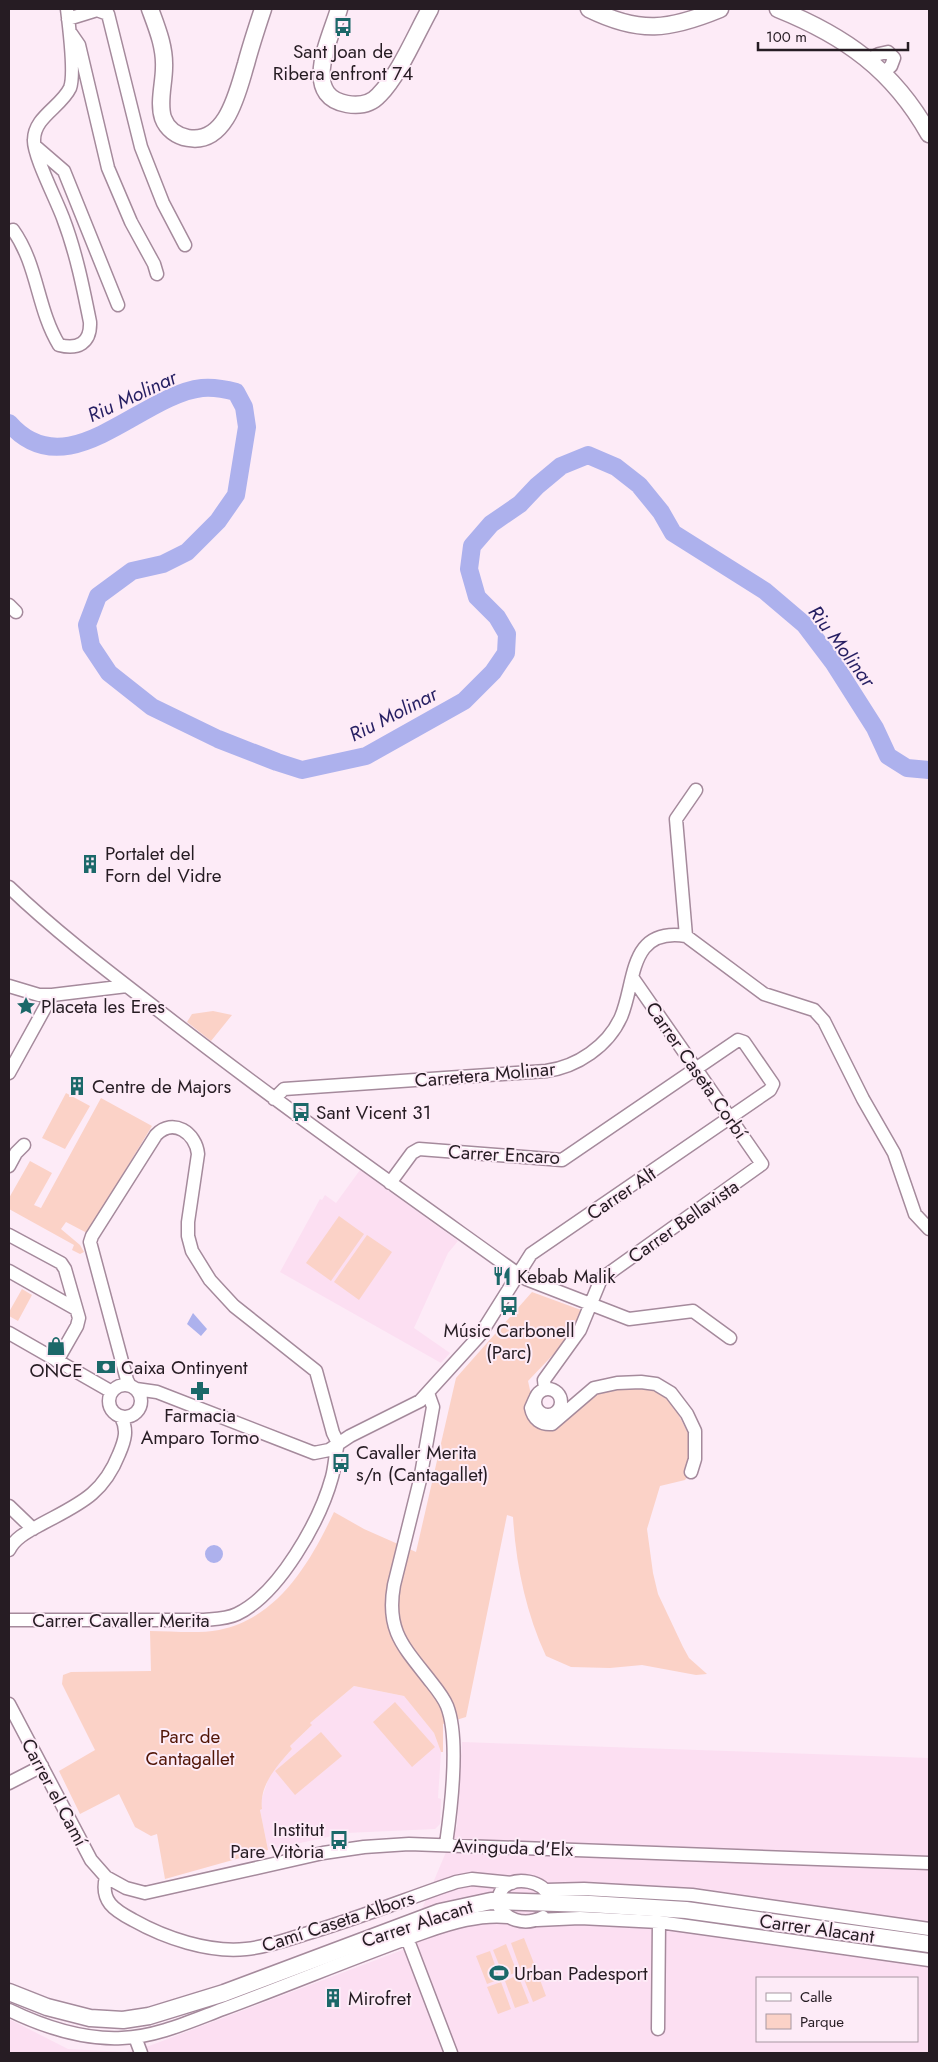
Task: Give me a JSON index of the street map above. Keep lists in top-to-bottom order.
{
  "streets": {
    "main road": ["Carrer Alacant"],
    "street": [
      "Carrer Caseta Corbí",
      "Carretera Molinar",
      "Carrer Encaro",
      "Carrer Alt",
      "Carrer Bellavista",
      "Carrer Cavaller Merita",
      "Carrer el Camí",
      "Avinguda d'Elx",
      "Camí Caseta Albors"
    ]
  },
  "crossings": [
    ["Carrer Caseta Corbí", "Carretera Molinar"],
    ["Carrer Caseta Corbí", "Carrer Encaro"],
    ["Carrer Caseta Corbí", "Carrer Alt"],
    ["Carrer Caseta Corbí", "Carrer Bellavista"],
    ["Carrer Encaro", "Carrer Alt"],
    ["Carrer Alt", "Carrer Cavaller Merita"],
    ["Carrer el Camí", "Avinguda d'Elx"],
    ["Carrer el Camí", "Camí Caseta Albors"],
    ["Avinguda d'Elx", "Camí Caseta Albors"],
    ["Camí Caseta Albors", "Carrer Alacant"]
  ],
  "water": ["Riu Molinar"],
  "parks": ["Parc de Cantagallet"],
  "places": {
    "bus stop": [
      "Sant Joan de Ribera enfront 74",
      "Sant Vicent 31",
      "Músic Carbonell (Parc)",
      "Cavaller Merita s/n (Cantagallet)",
      "Institut Pare Vitòria"
    ],
    "building": ["Portalet del Forn del Vidre", "Centre de Majors", "Mirofret"],
    "place": ["Placeta les Eres"],
    "restaurant": ["Kebab Malik"],
    "shop": ["ONCE"],
    "bank": ["Caixa Ontinyent"],
    "pharmacy": ["Farmacia Amparo Tormo"],
    "sports": ["Urban Padesport"]
  },
  "legend": ["Calle", "Parque"],
  "scale_bar": "100 m"
}
